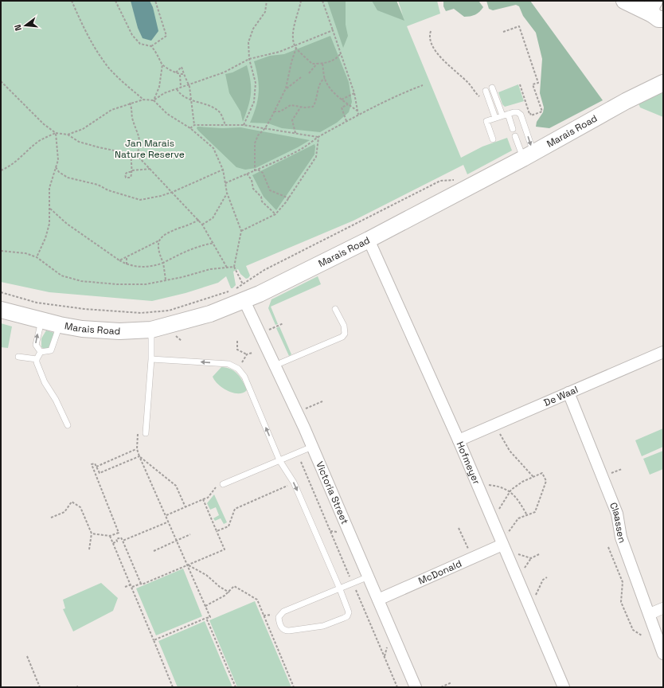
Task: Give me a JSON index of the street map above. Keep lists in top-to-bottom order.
{
  "streets": {
    "street": [
      "Marais Road",
      "De Waal",
      "Hofmeyer",
      "Victoria Street",
      "Claassen",
      "McDonald"
    ]
  },
  "crossings": [
    ["Marais Road", "Hofmeyer"],
    ["Marais Road", "Victoria Street"],
    ["De Waal", "Hofmeyer"],
    ["De Waal", "Claassen"],
    ["Hofmeyer", "McDonald"],
    ["Victoria Street", "McDonald"]
  ],
  "parks": ["Jan Marais Nature Reserve"],
  "north": "left"
}
